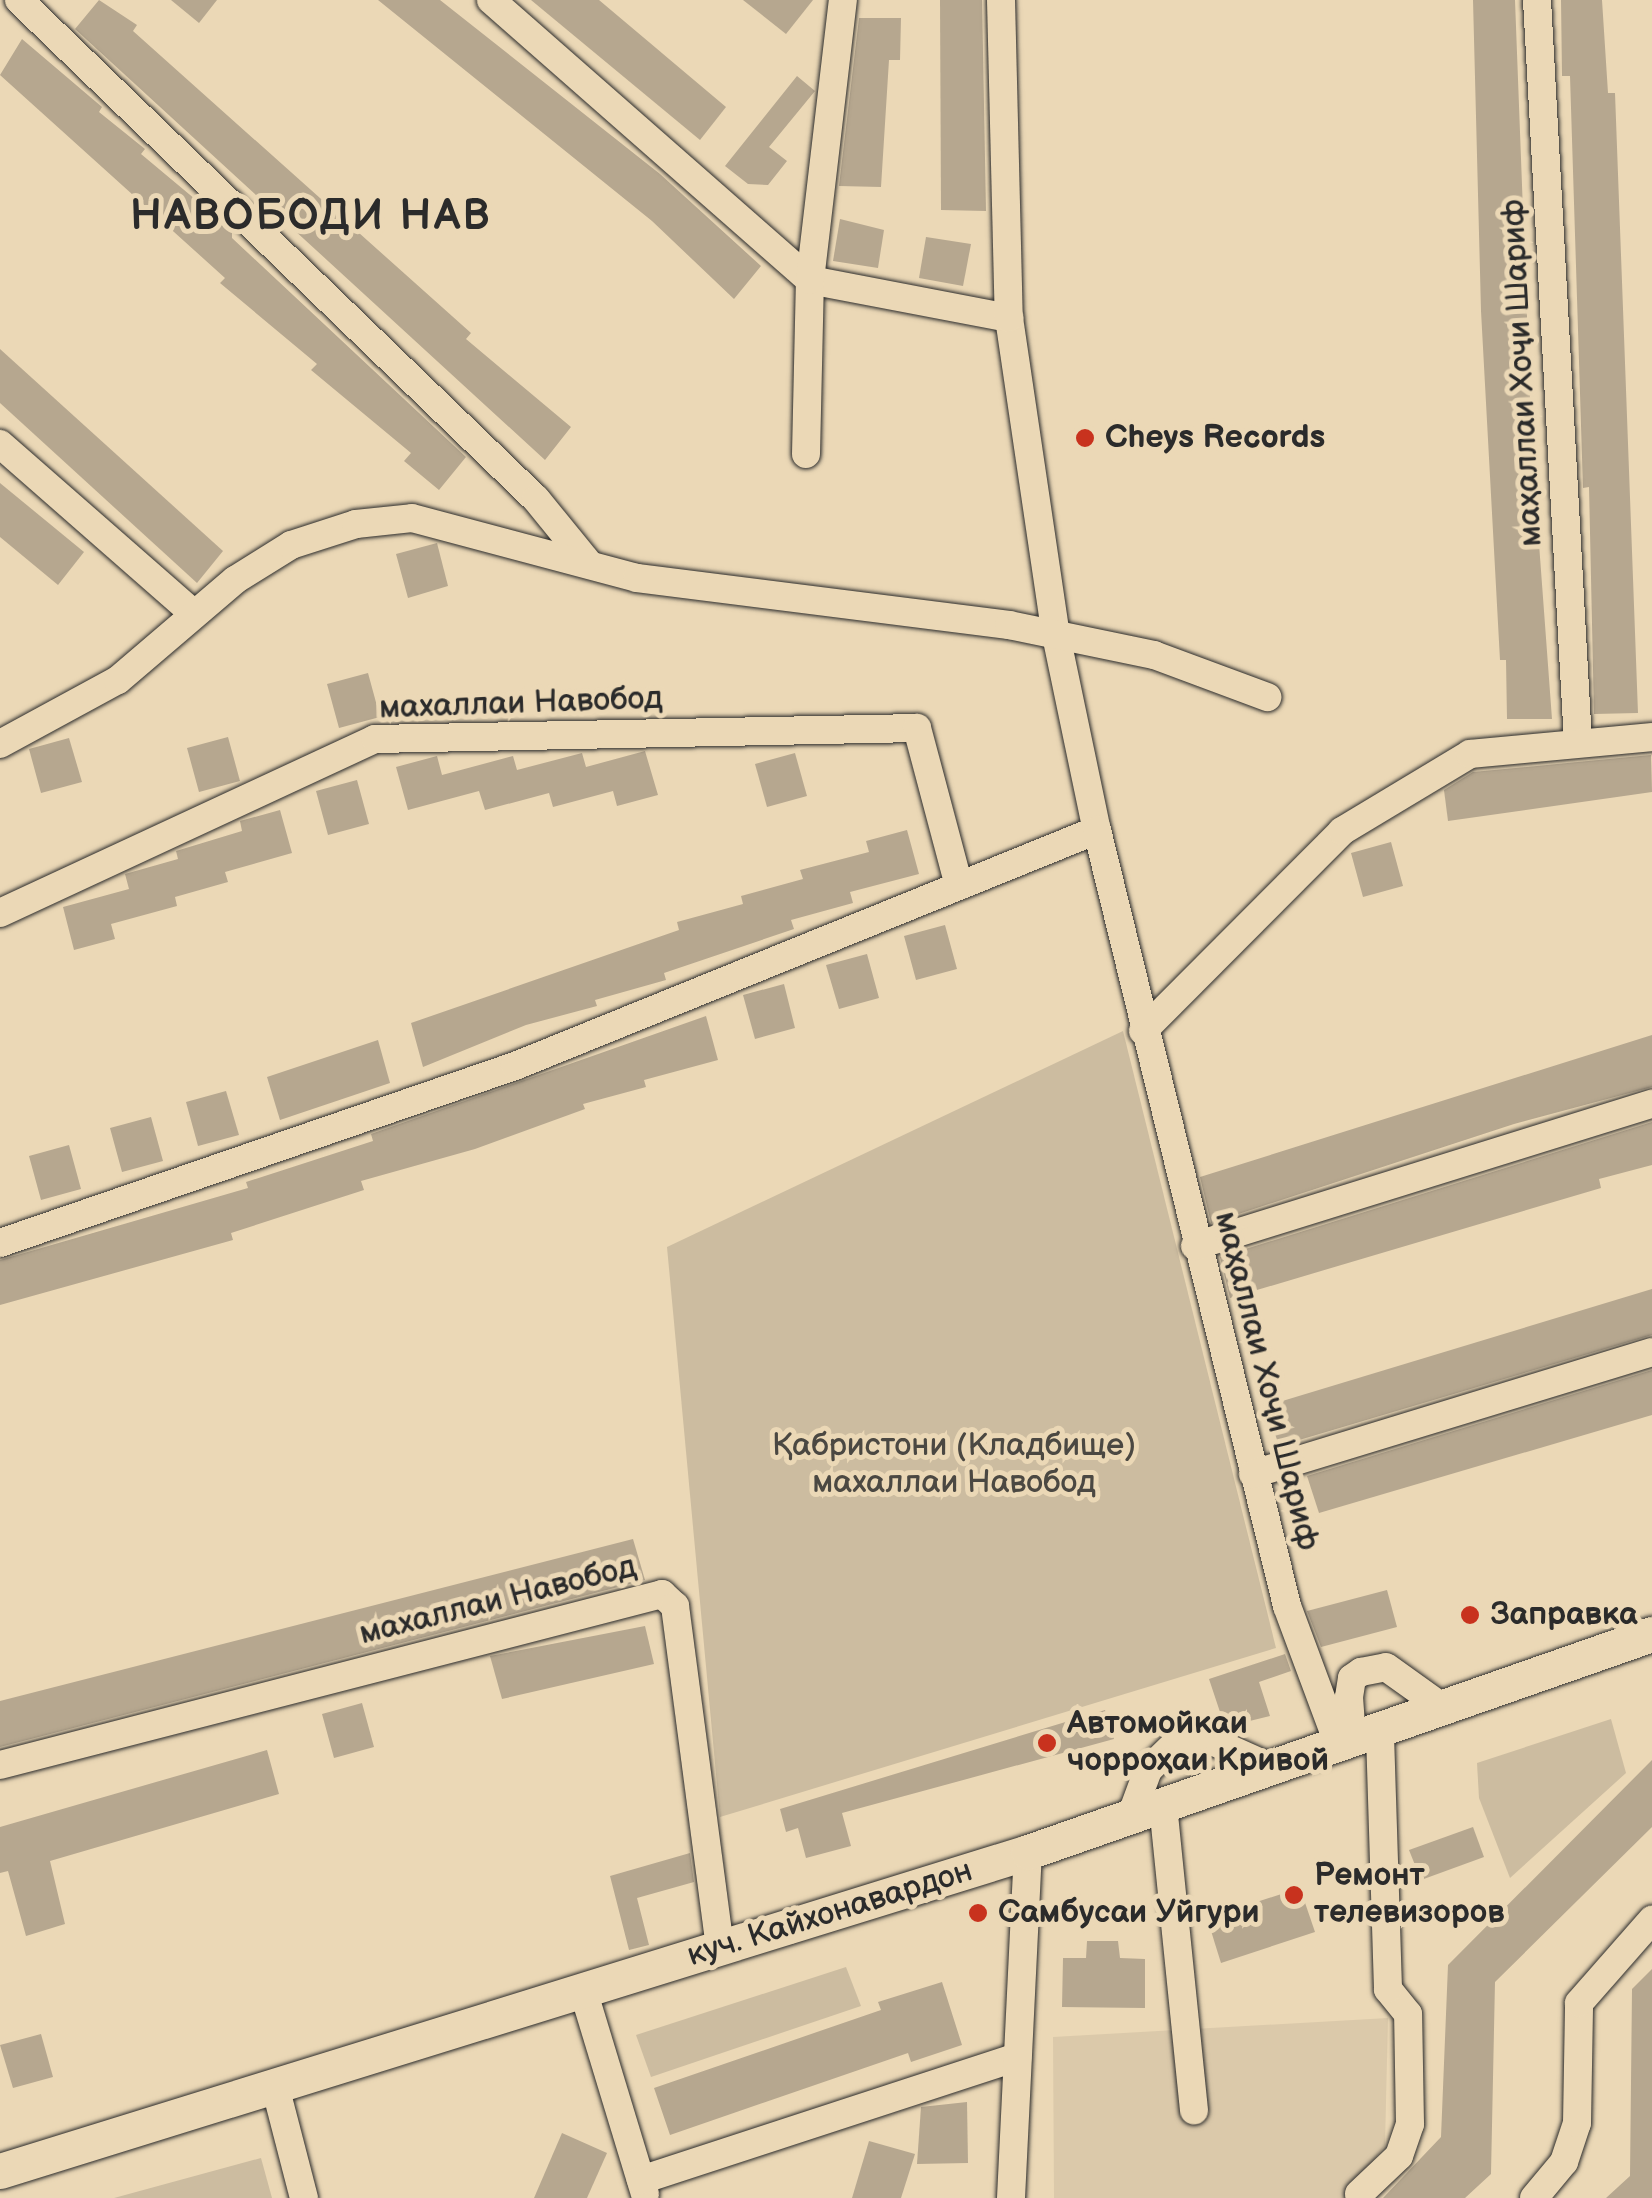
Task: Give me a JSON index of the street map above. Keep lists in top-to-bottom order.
{
  "streets": {
    "main road": ["куч. Кайхонавардон"],
    "street": ["маҳаллаи Хоҷи Шариф", "махаллаи Навобод"]
  },
  "crossings": [
    ["маҳаллаи Хоҷи Шариф", "куч. Кайхонавардон"],
    ["махаллаи Навобод", "куч. Кайхонавардон"]
  ],
  "districts": ["НАВОБОДИ НАВ"],
  "parks": ["Қабристони (Кладбище) махаллаи Навобод"],
  "places": [
    "Cheys Records",
    "Заправка",
    "Автомойкаи чорроҳаи Кривой",
    "Ремонт телевизоров",
    "Самбусаи Уйгури"
  ]
}
